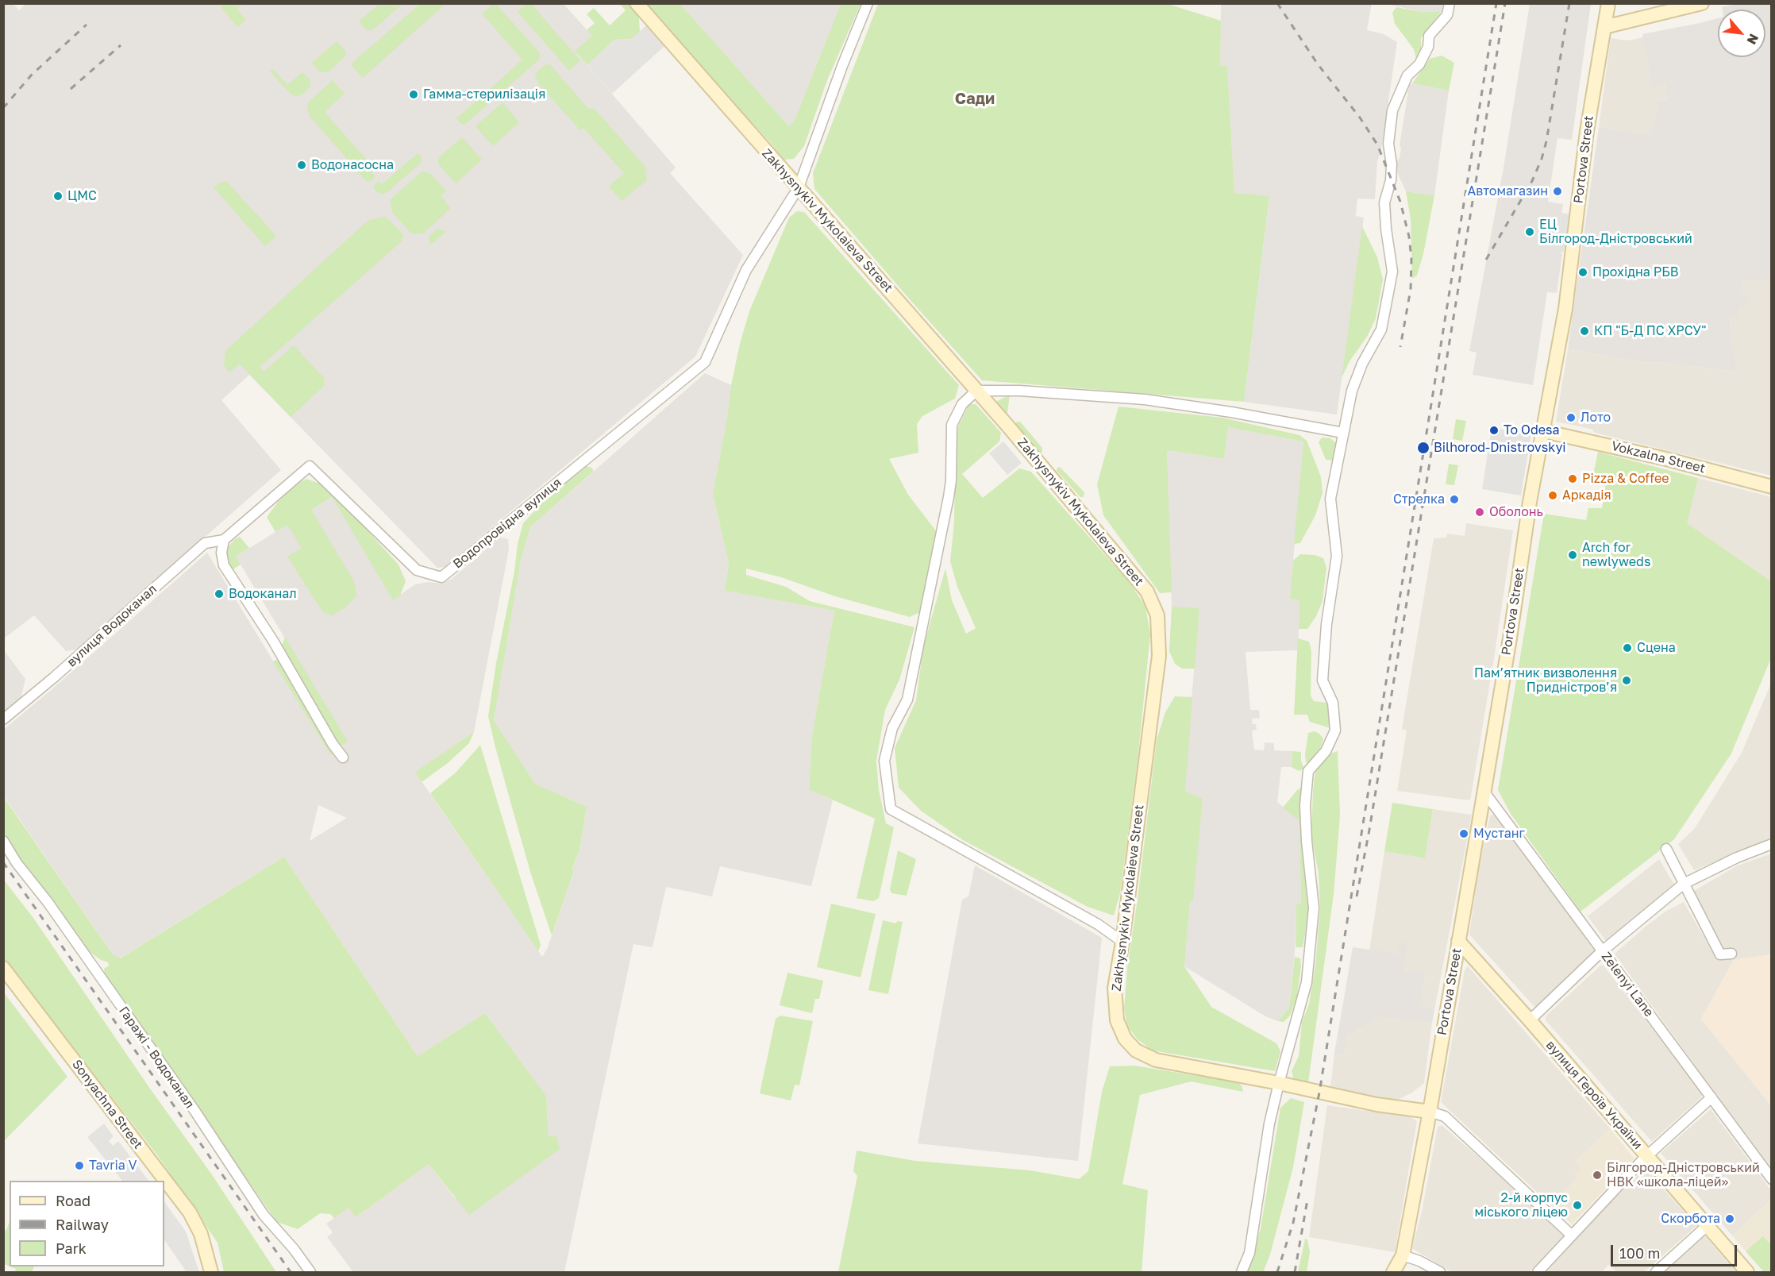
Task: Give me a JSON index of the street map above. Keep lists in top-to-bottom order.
{
  "streets": {
    "street": [
      "Portova Street",
      "Zakhysnykiv Mykolaieva Street",
      "Vokzalna Street",
      "Водопровідна вулиця",
      "вулиця Водоканал",
      "Zelenyi Lane",
      "Гаражі - Водоканал",
      "вулиця Героїв України",
      "Sonyachna Street"
    ]
  },
  "crossings": [
    ["Portova Street", "Zakhysnykiv Mykolaieva Street"],
    ["Portova Street", "Vokzalna Street"],
    ["Portova Street", "Zelenyi Lane"],
    ["Portova Street", "вулиця Героїв України"],
    ["Zakhysnykiv Mykolaieva Street", "Водопровідна вулиця"],
    ["Водопровідна вулиця", "вулиця Водоканал"]
  ],
  "districts": ["Сади"],
  "places": [
    "Гамма-стерилізація",
    "Водонасосна",
    "Автомагазин",
    "ЦМС",
    "ЕЦ Білгород-Дністровський",
    "Прохідна РБВ",
    "КП \"Б-Д ПС ХРСУ\"",
    "Лото",
    "To Odesa",
    "Bilhorod-Dnistrovskyi",
    "Pizza & Coffee",
    "Аркадія",
    "Стрелка",
    "Оболонь",
    "Arch for newlyweds",
    "Водоканал",
    "Сцена",
    "Пам’ятник визволення Придністров’я",
    "Мустанг",
    "Tavria V",
    "Білгород-Дністровський НВК «школа-ліцей»",
    "2-й корпус міського ліцею",
    "Скорбота"
  ],
  "legend": ["Road", "Railway", "Park"],
  "scale_bar": "100 m",
  "north": "bottom right"
}
